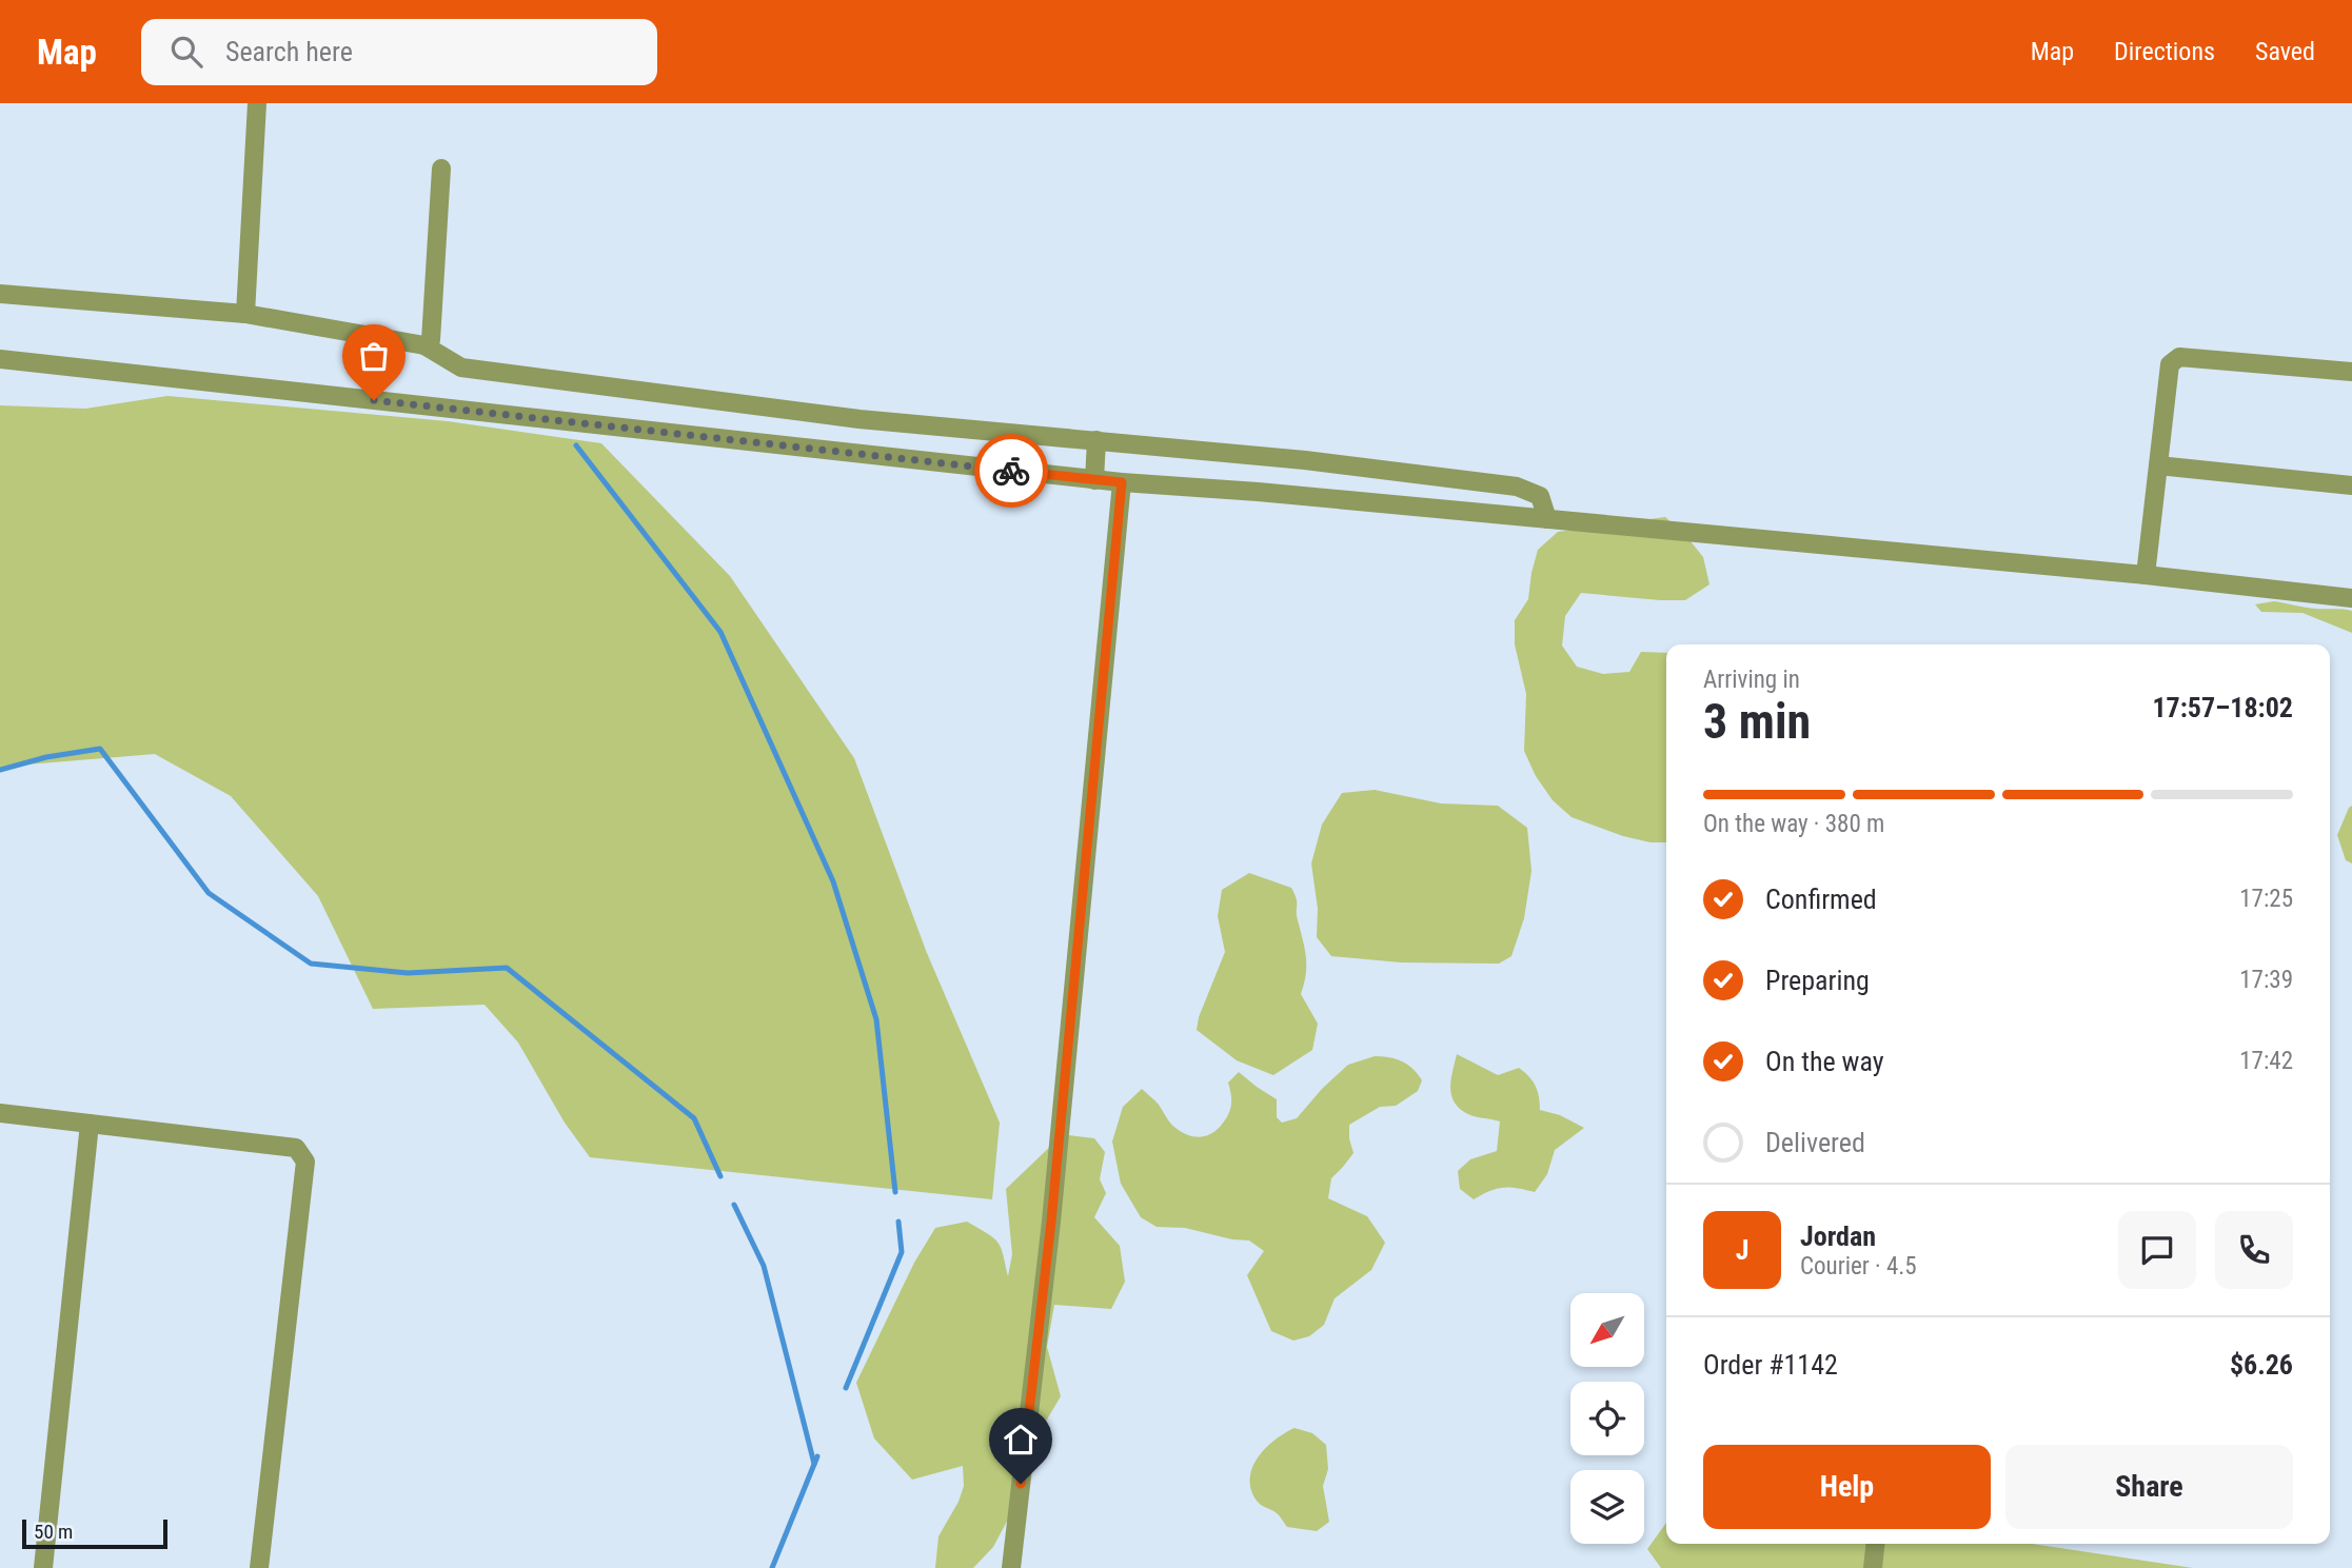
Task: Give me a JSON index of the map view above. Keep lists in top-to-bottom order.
{
  "scale_bar": "50 m",
  "north": "bottom left",
  "page": {
    "header": "Map",
    "search": "Search here",
    "nav": ["Map", "Directions", "Saved"],
    "heading": ["3 min", "Arriving in", "17:57–18:02"],
    "panel": [
      "Jordan",
      "Courier · 4.5",
      "Order #1142",
      "$6.26"
    ],
    "bar": "On the way · 380 m",
    "list": [
      ["Confirmed", "17:25"],
      ["Preparing", "17:39"],
      ["On the way", "17:42"],
      "Delivered"
    ],
    "round": "J",
    "buttons": ["Help", "Share"],
    "scale": "50 m"
  }
}
